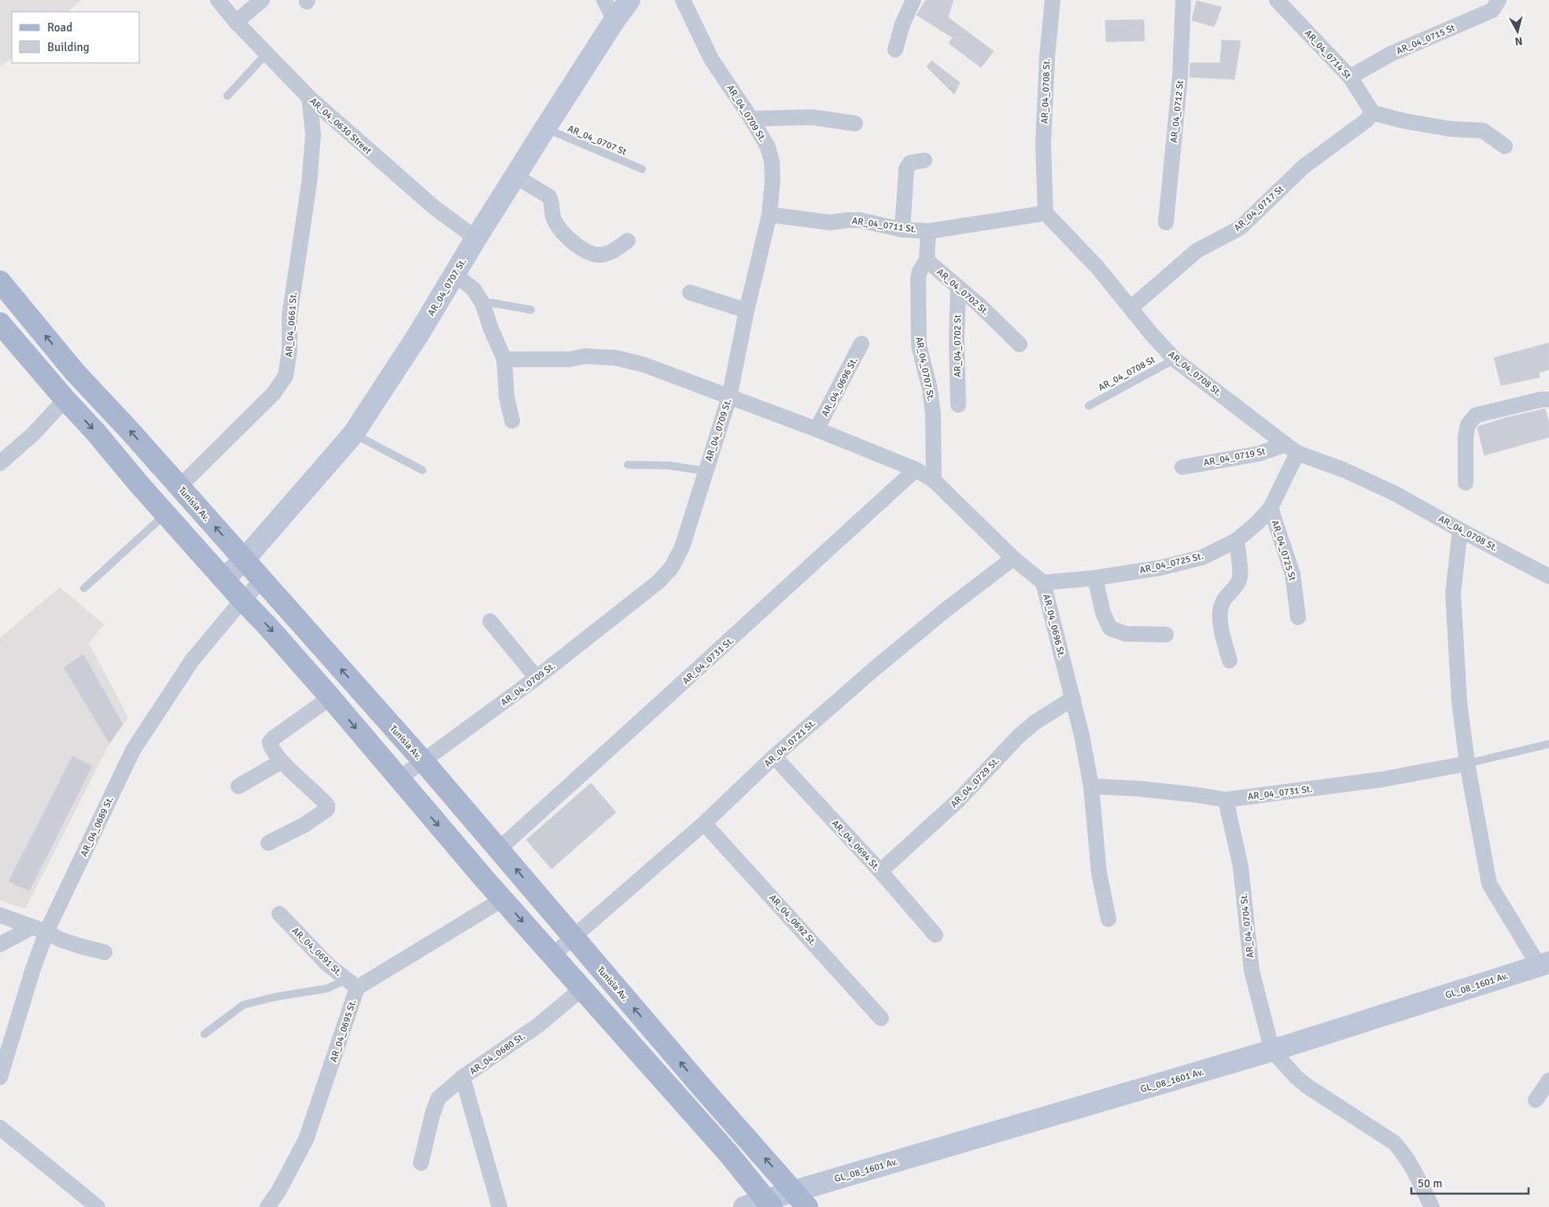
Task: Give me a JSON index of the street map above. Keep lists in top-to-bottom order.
{
  "streets": {
    "main road": ["AR_04_0707 St.", "Tunisia Av.", "GL_08_1601 Av."],
    "street": [
      "AR_04_0715 St",
      "AR_04_0714 St",
      "AR_04_0708 St.",
      "AR_04_0712 St",
      "AR_04_0709 St.",
      "AR_04_0630 Street",
      "AR_04_0717 St",
      "AR_04_0711 St.",
      "AR_04_0702 St.",
      "AR_04_0661 St.",
      "AR_04_0702 St",
      "AR_04_0696 St.",
      "AR_04_0719 St",
      "AR_04_0725 St",
      "AR_04_0725 St.",
      "AR_04_0731 St.",
      "AR_04_0721 St.",
      "AR_04_0729 St.",
      "AR_04_0689 St.",
      "AR_04_0694 St.",
      "AR_04_0692 St.",
      "AR_04_0704 St.",
      "AR_04_0691 St.",
      "AR_04_0695 St.",
      "AR_04_0680 St."
    ],
    "lane": ["AR_04_0707 St", "AR_04_0708 St"]
  },
  "crossings": [
    ["AR_04_0715 St", "AR_04_0714 St"],
    ["AR_04_0714 St", "AR_04_0717 St"],
    ["AR_04_0708 St.", "AR_04_0717 St"],
    ["AR_04_0708 St.", "AR_04_0711 St."],
    ["AR_04_0708 St.", "AR_04_0708 St"],
    ["AR_04_0708 St.", "AR_04_0719 St"],
    ["AR_04_0708 St.", "AR_04_0725 St."],
    ["AR_04_0709 St.", "AR_04_0711 St."],
    ["AR_04_0709 St.", "AR_04_0696 St."],
    ["AR_04_0709 St.", "Tunisia Av."],
    ["AR_04_0630 Street", "AR_04_0707 St."],
    ["AR_04_0630 Street", "AR_04_0661 St."],
    ["AR_04_0707 St", "AR_04_0707 St."],
    ["AR_04_0707 St.", "AR_04_0702 St."],
    ["AR_04_0707 St.", "AR_04_0696 St."],
    ["AR_04_0707 St.", "Tunisia Av."],
    ["AR_04_0702 St.", "AR_04_0702 St"],
    ["AR_04_0661 St.", "Tunisia Av."],
    ["AR_04_0696 St.", "AR_04_0725 St."],
    ["AR_04_0696 St.", "AR_04_0731 St."],
    ["AR_04_0696 St.", "AR_04_0721 St."],
    ["AR_04_0696 St.", "AR_04_0729 St."],
    ["AR_04_0719 St", "AR_04_0725 St."],
    ["Tunisia Av.", "AR_04_0731 St."],
    ["Tunisia Av.", "AR_04_0721 St."],
    ["Tunisia Av.", "AR_04_0689 St."],
    ["Tunisia Av.", "GL_08_1601 Av."],
    ["AR_04_0725 St", "AR_04_0725 St."],
    ["AR_04_0731 St.", "AR_04_0704 St."],
    ["AR_04_0721 St.", "AR_04_0694 St."],
    ["AR_04_0721 St.", "AR_04_0692 St."],
    ["AR_04_0729 St.", "AR_04_0694 St."],
    ["AR_04_0704 St.", "GL_08_1601 Av."],
    ["AR_04_0691 St.", "AR_04_0695 St."]
  ],
  "legend": ["Road", "Building"],
  "scale_bar": "50 m",
  "north": "bottom"
}
